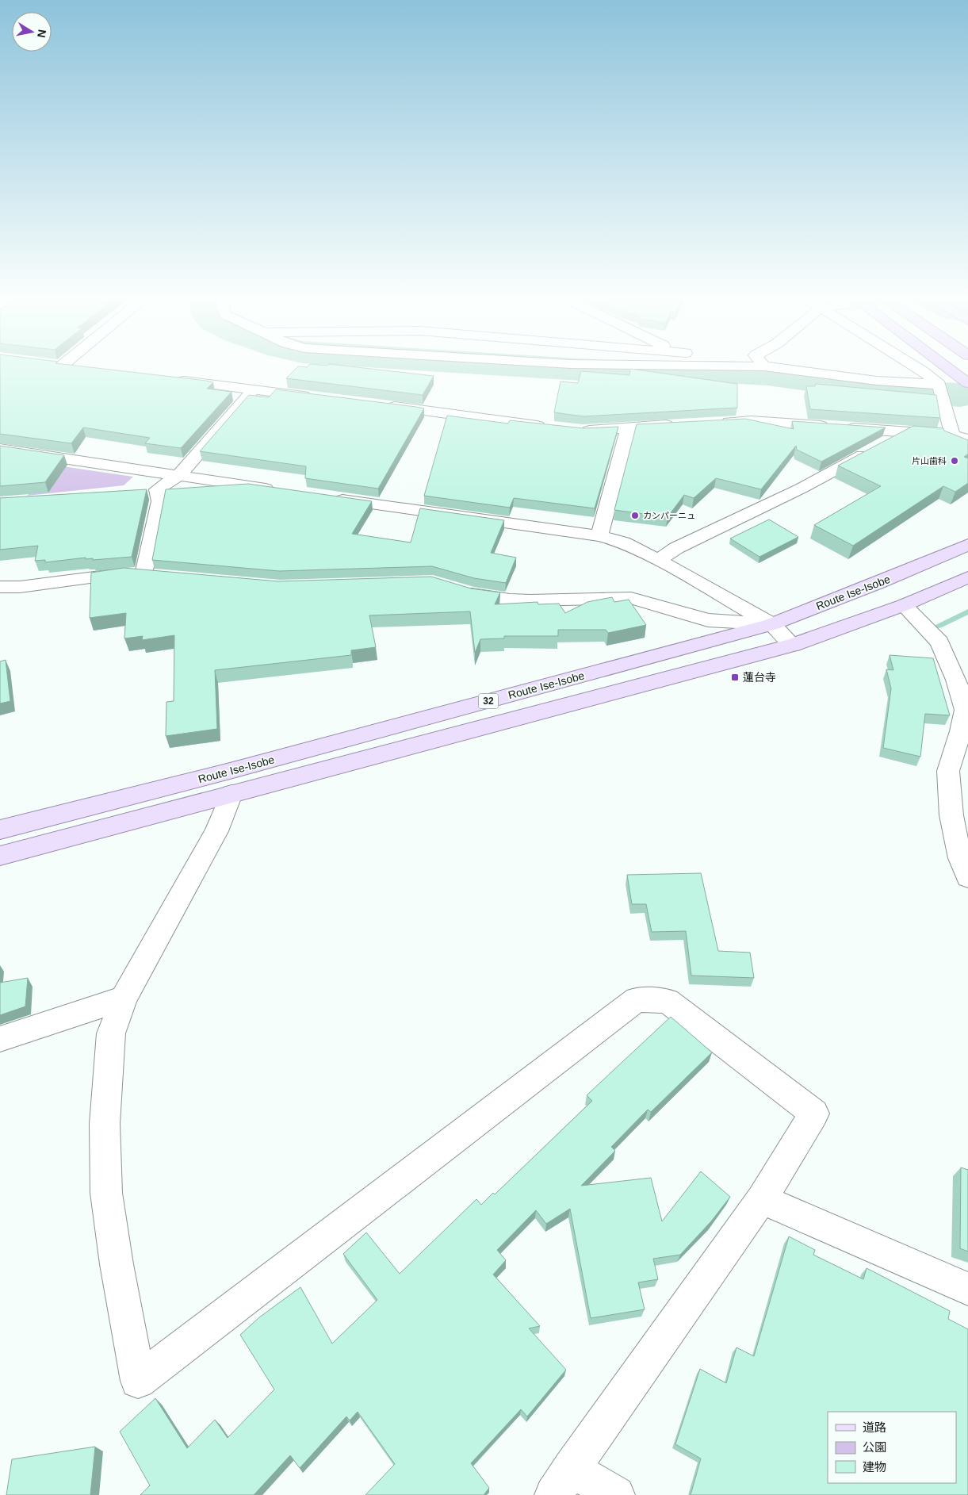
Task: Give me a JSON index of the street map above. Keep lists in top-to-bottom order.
{
  "streets": {
    "main road": ["Route Ise-Isobe", "32"]
  },
  "places": {
    "other": ["片山歯科", "カンパーニュ"],
    "transit": ["蓮台寺"]
  },
  "legend": ["道路", "公園", "建物"],
  "north": "right"
}
